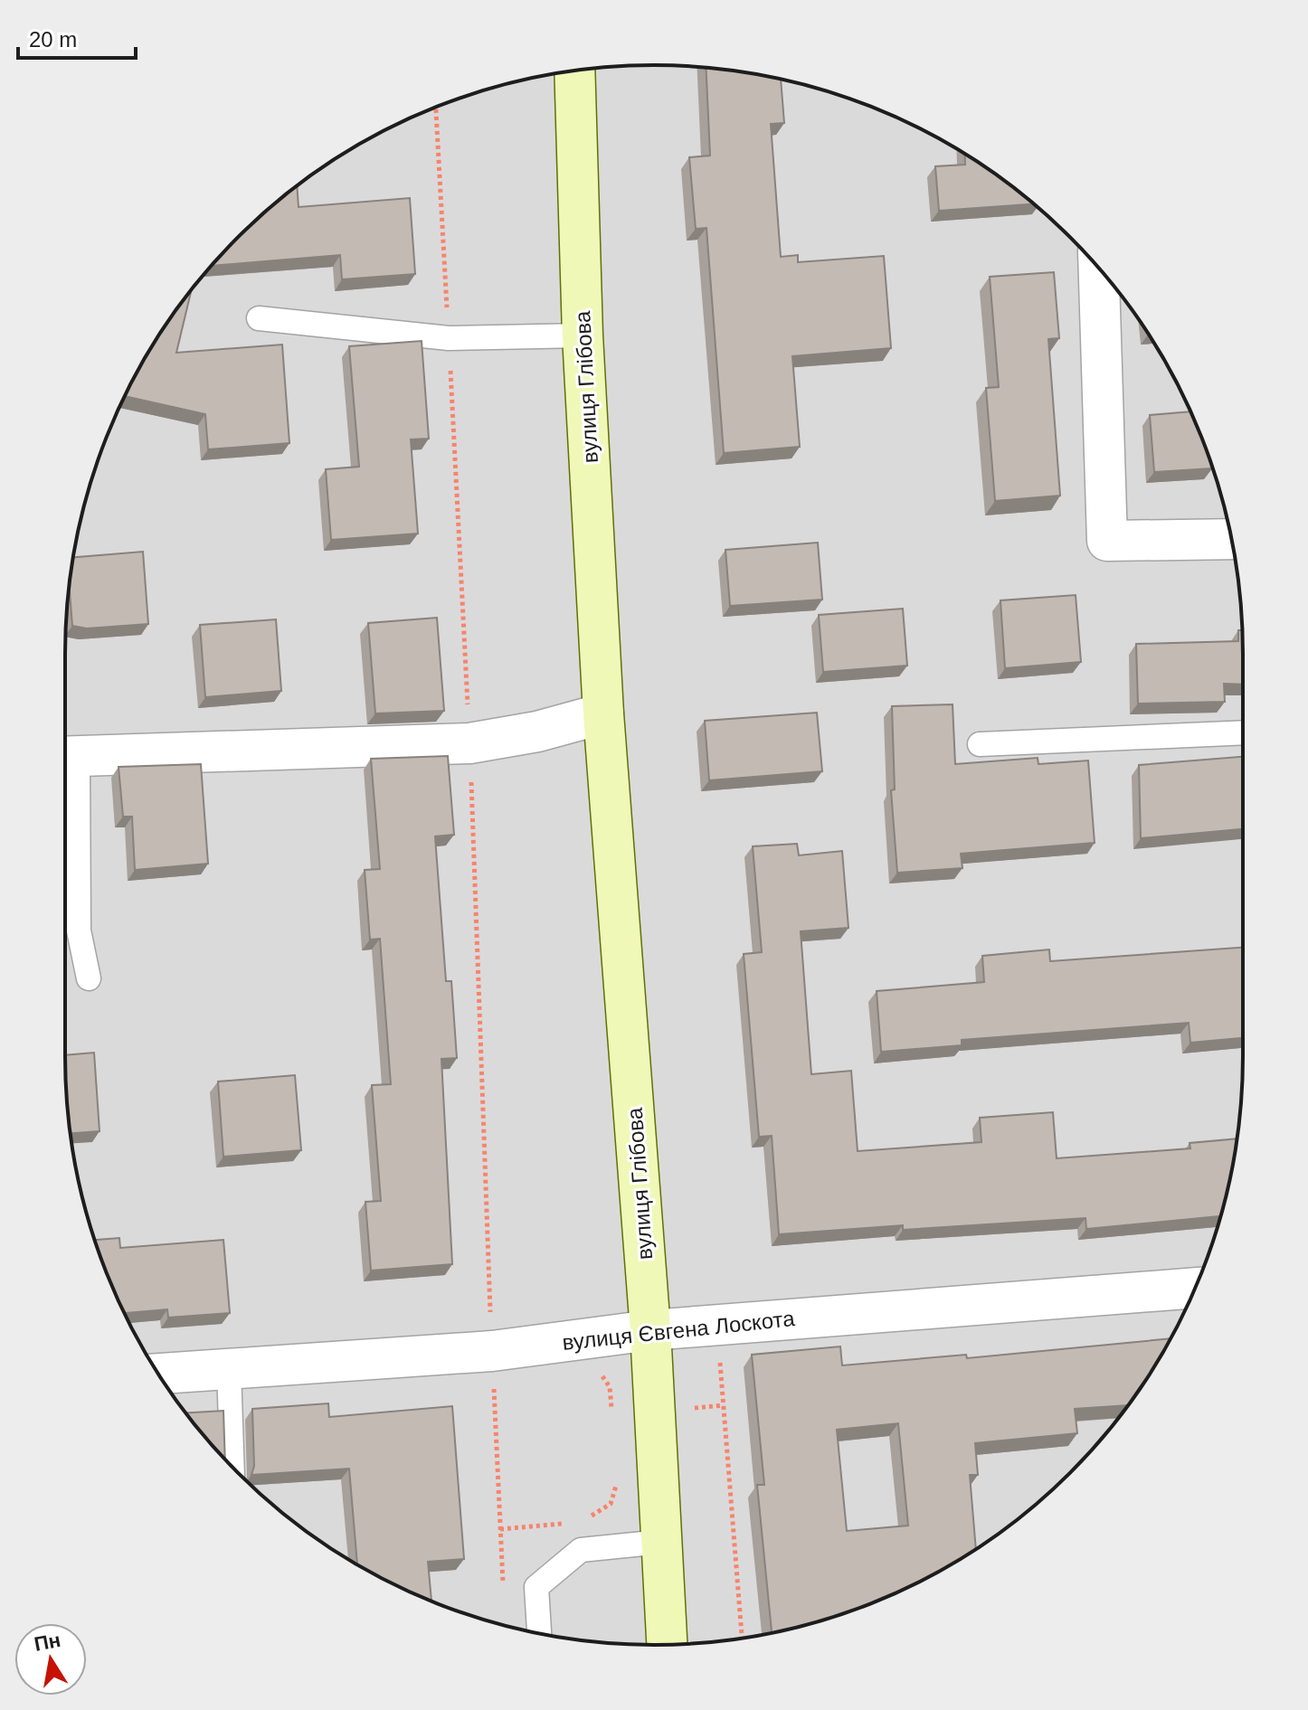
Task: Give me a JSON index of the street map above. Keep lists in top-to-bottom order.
{
  "streets": {
    "main road": ["вулиця Глібова"],
    "street": ["вулиця Євгена Лоскота"]
  },
  "crossings": [
    ["вулиця Глібова", "вулиця Євгена Лоскота"]
  ],
  "scale_bar": "20 m",
  "north": "top"
}
